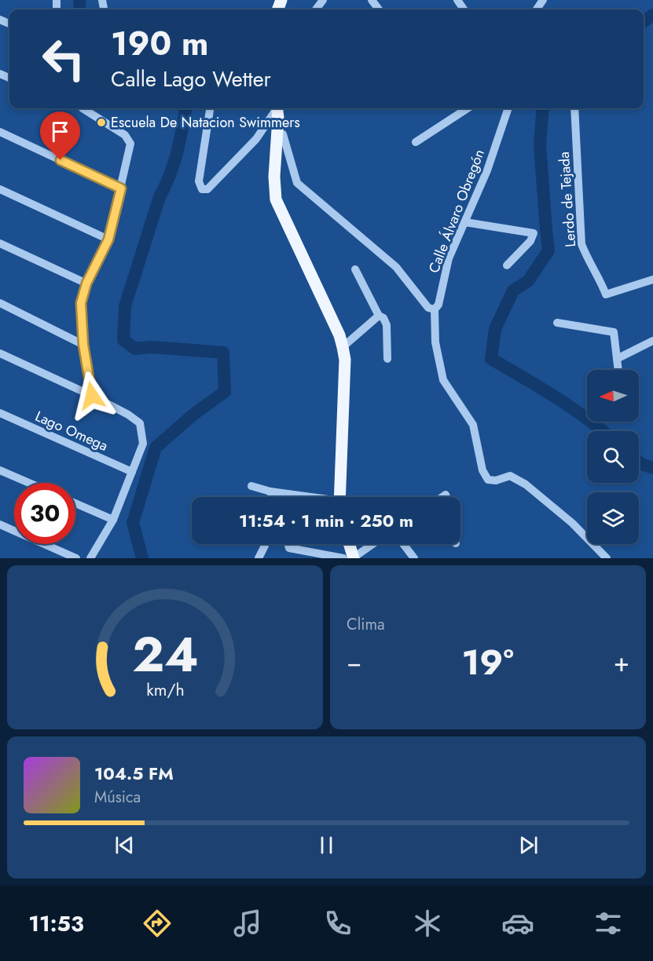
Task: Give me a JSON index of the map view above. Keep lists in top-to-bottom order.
{
  "streets": {
    "street": ["Lerdo de Tejada", "Calle Álvaro Obregón", "Lago Omega"]
  },
  "places": ["Escuela De Natacion Swimmers"],
  "north": "left",
  "page": {
    "turn": ["190 m", "Calle Lago Wetter"],
    "limit": "30",
    "trip": "11:54 · 1 min · 250 m",
    "tile": "Clima",
    "heat": ["−", "19°", "+"],
    "song": ["104.5 FM", "Música"],
    "tabs": "11:53",
    "gauge": ["24", "km/h"]
  }
}
